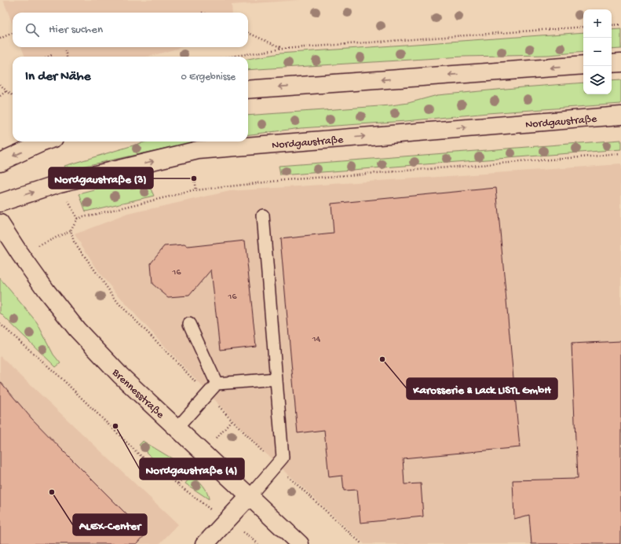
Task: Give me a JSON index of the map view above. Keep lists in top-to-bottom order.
{
  "streets": {
    "main road": ["Nordgaustraße", "Brennesstraße"]
  },
  "places": [
    "Nordgaustraße (3)",
    "Karosserie & Lack LISTL GmbH",
    "Nordgaustraße (4)",
    "ALEX-Center"
  ],
  "house_numbers": ["16", "16", "14"],
  "page": {
    "map_buttons": ["+", "−"],
    "search": "Hier suchen",
    "heading": ["In der Nähe", "0 Ergebnisse"]
  }
}
